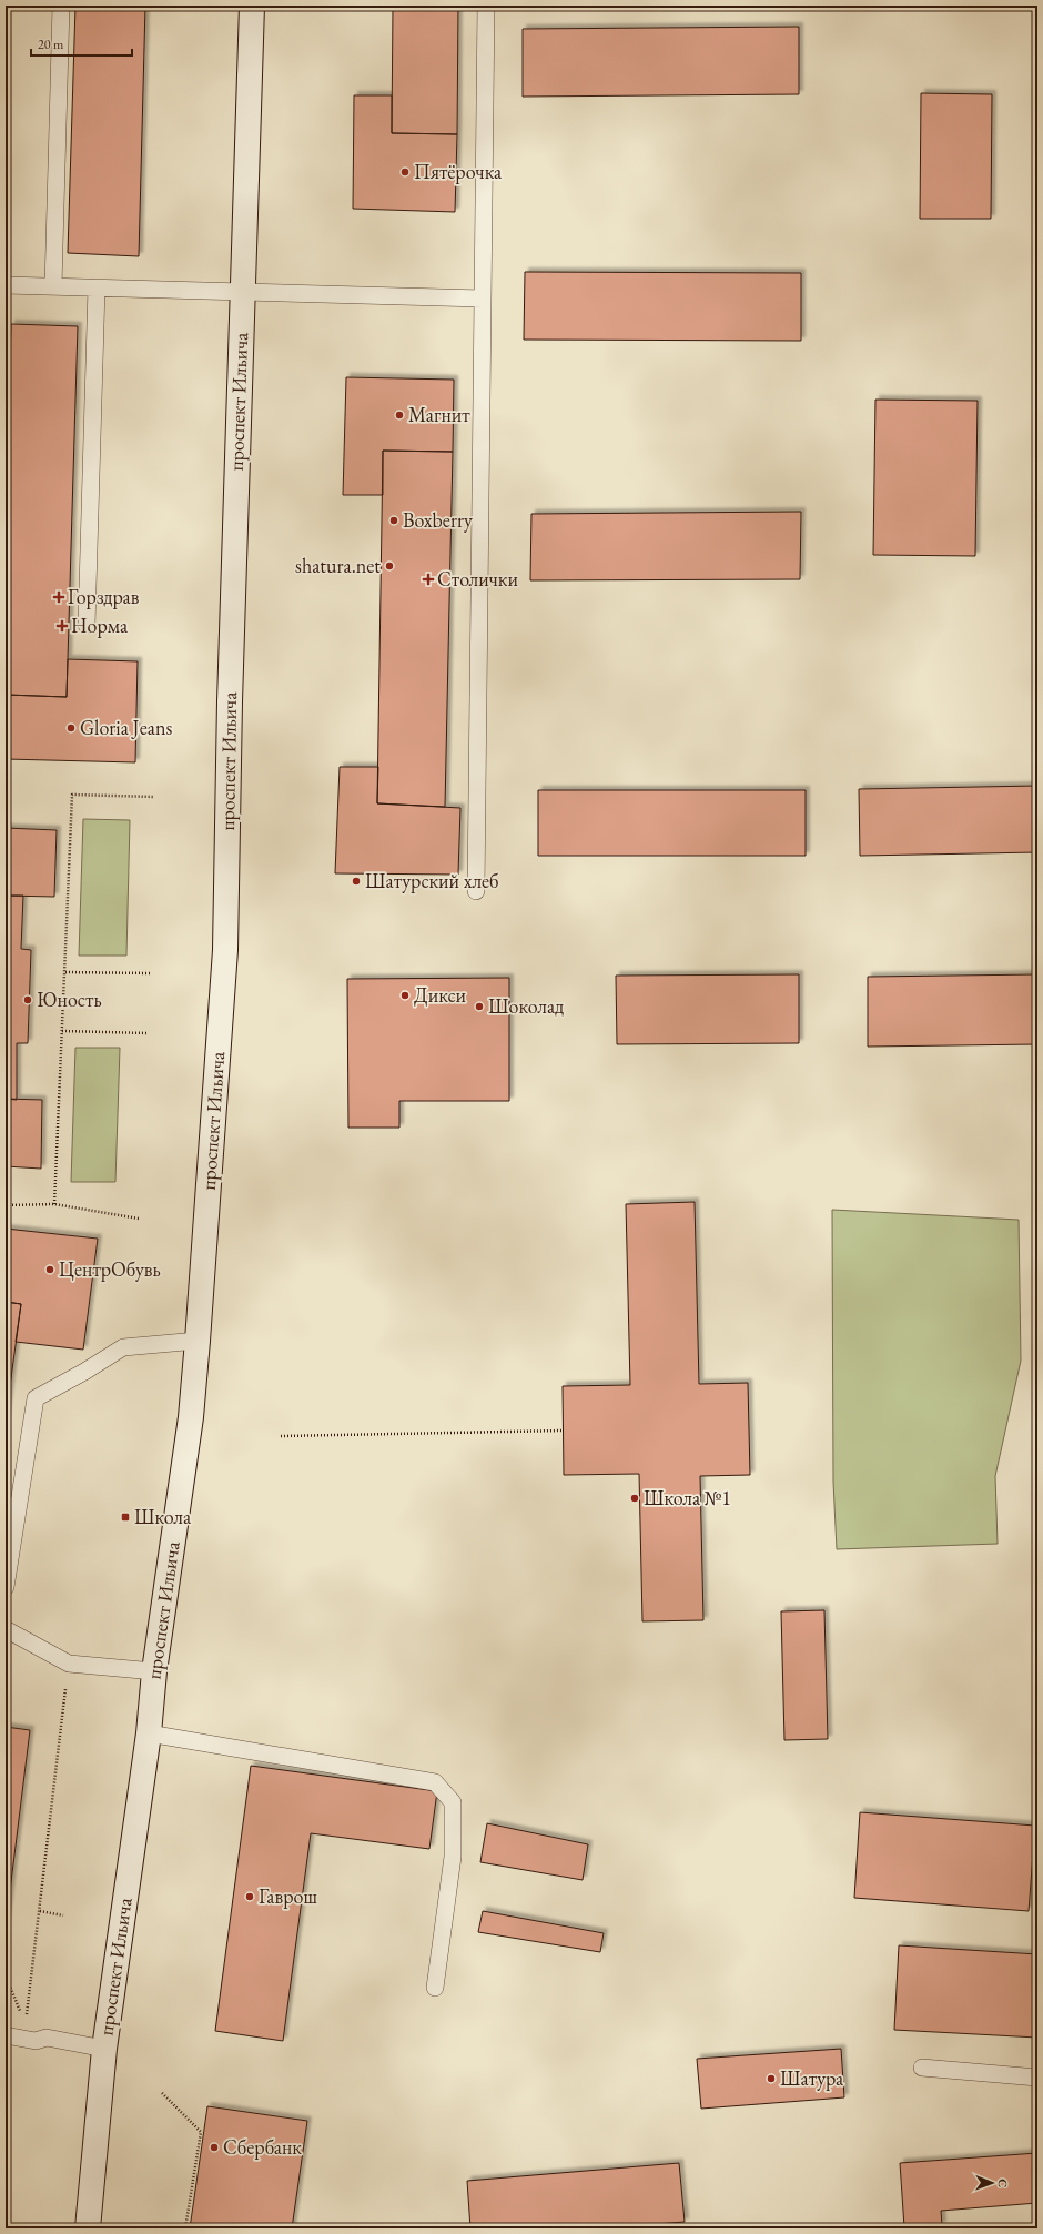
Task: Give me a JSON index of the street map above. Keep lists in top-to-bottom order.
{
  "streets": {
    "street": ["проспект Ильича"]
  },
  "places": {
    "other": [
      "Пятёрочка",
      "Магнит",
      "Boxberry",
      "shatura.net",
      "Gloria Jeans",
      "Шатурский хлеб",
      "Дикси",
      "Юность",
      "Шоколад",
      "ЦентрОбувь",
      "Школа №1",
      "Гаврош",
      "Шатура",
      "Сбербанк"
    ],
    "health": ["Столички", "Горздрав", "Норма"],
    "transit": ["Школа"]
  },
  "scale_bar": "20 m",
  "north": "right"
}
